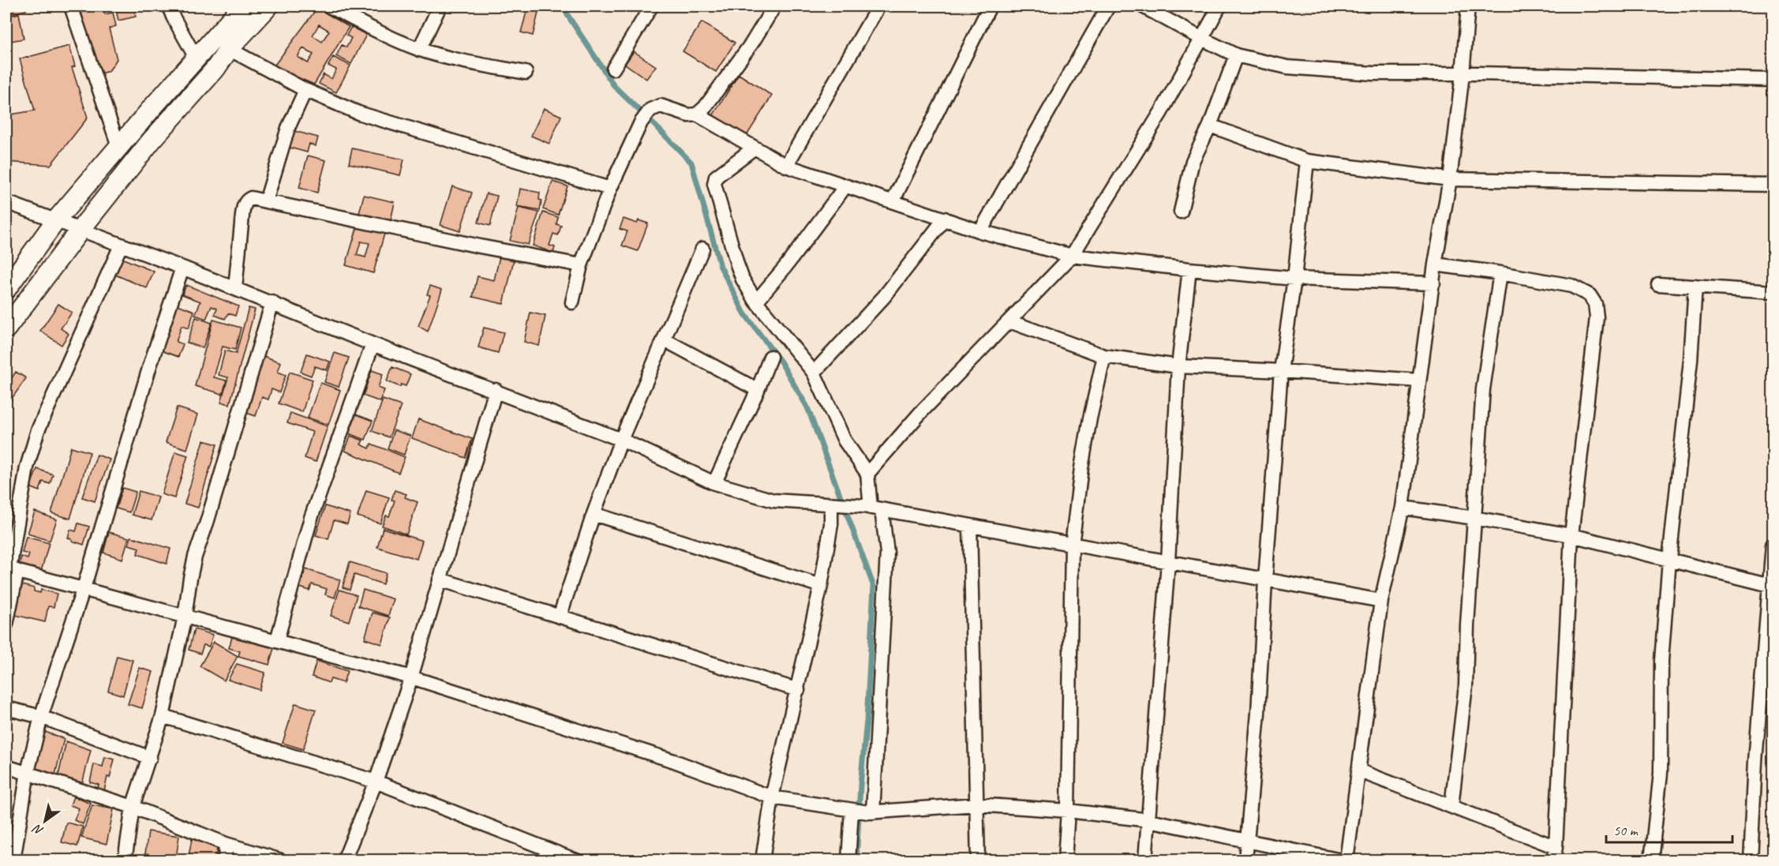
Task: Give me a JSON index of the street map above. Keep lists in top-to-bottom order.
{
  "scale_bar": "50 m",
  "north": "bottom left"
}
